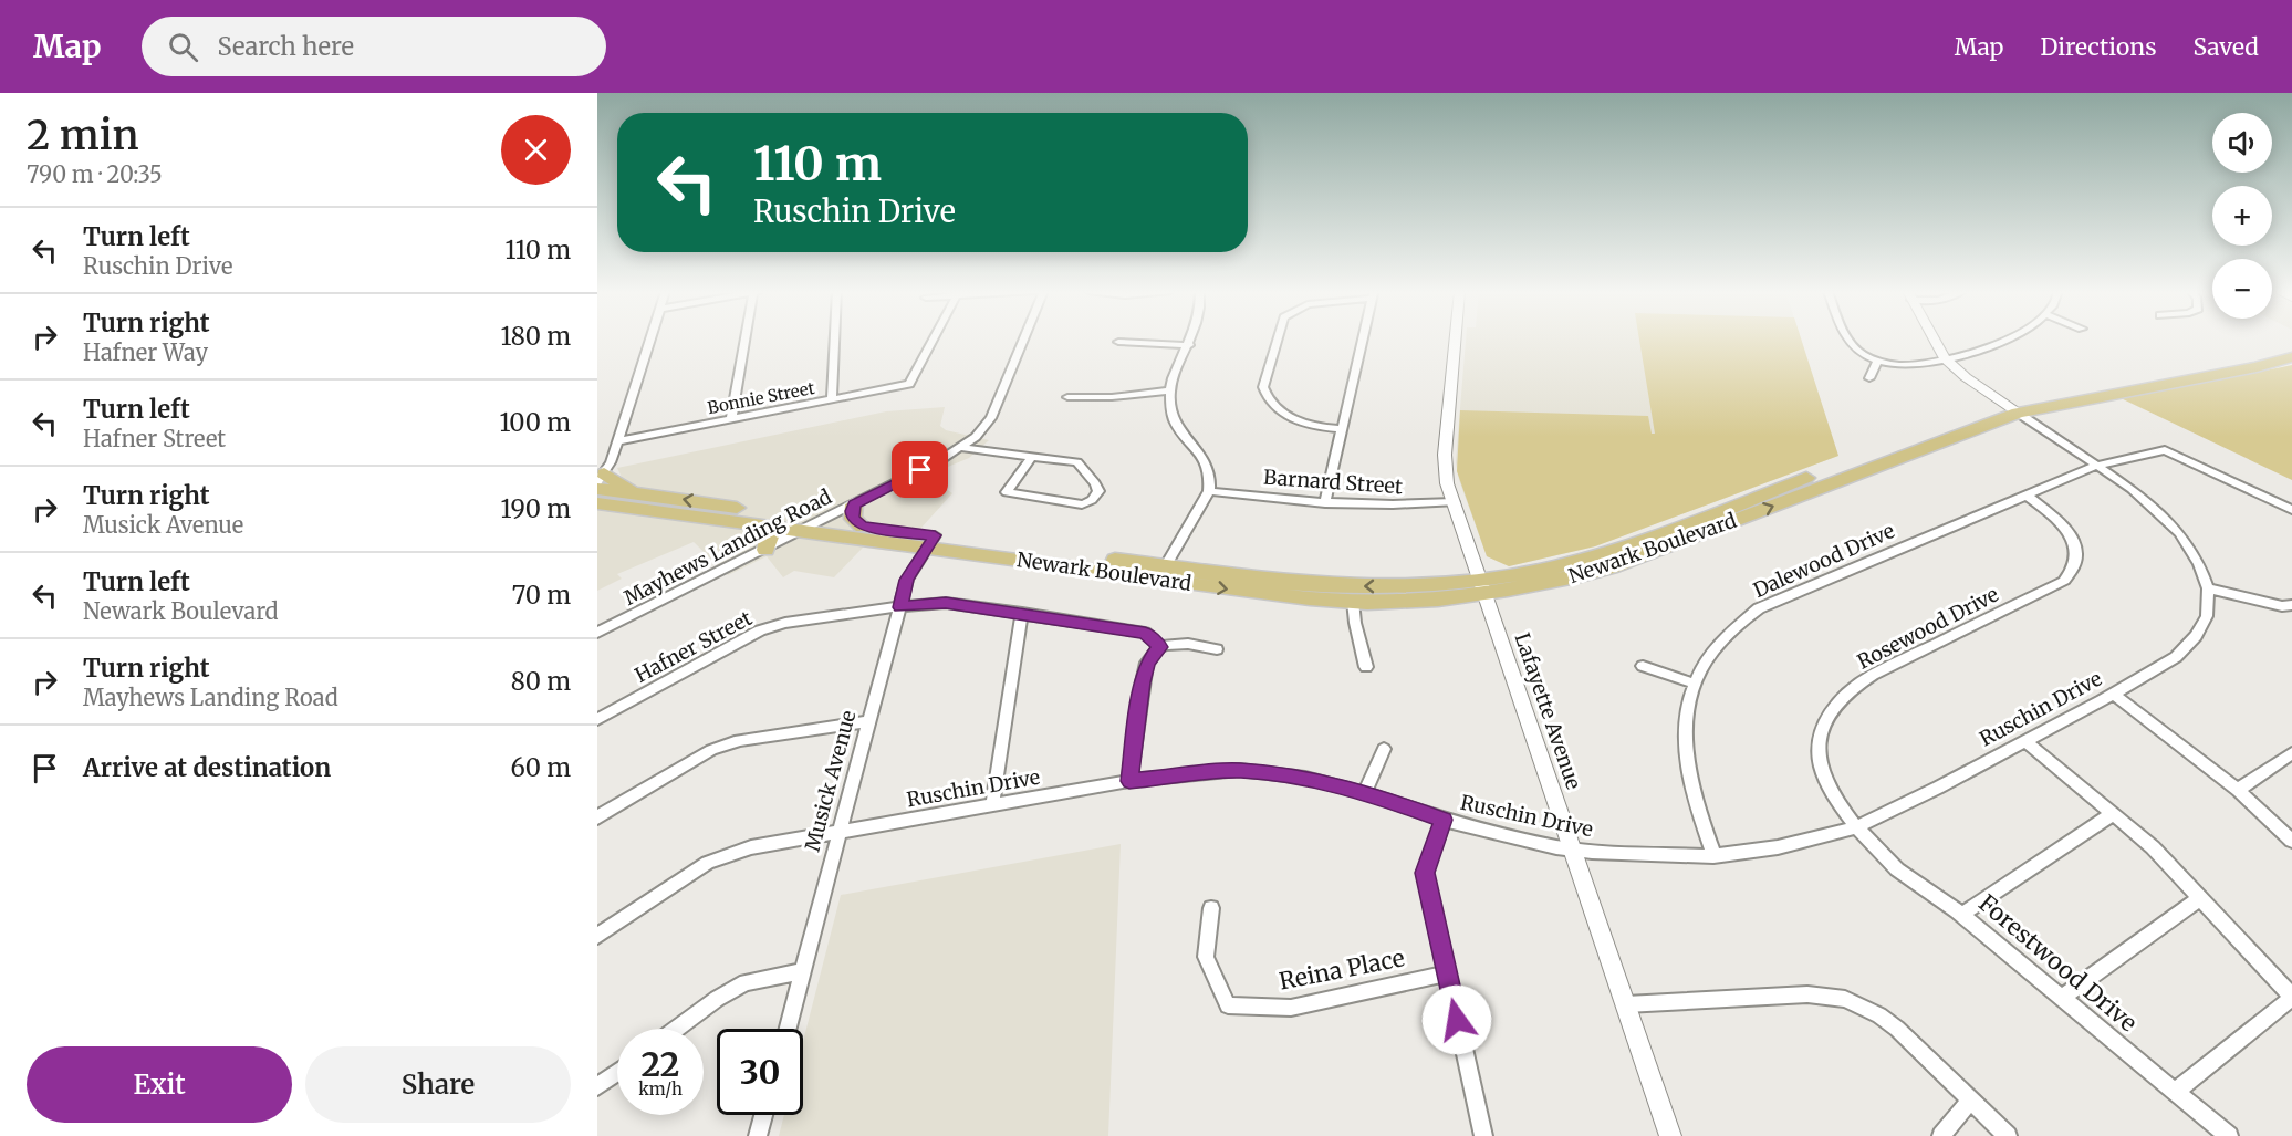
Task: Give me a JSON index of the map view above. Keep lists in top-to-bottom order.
{
  "streets": {
    "main road": ["Newark Boulevard"],
    "street": [
      "Bonnie Street",
      "Barnard Street",
      "Mayhews Landing Road",
      "Dalewood Drive",
      "Rosewood Drive",
      "Hafner Street",
      "Ruschin Drive",
      "Lafayette Avenue",
      "Musick Avenue",
      "Forestwood Drive",
      "Reina Place"
    ]
  },
  "crossings": [
    ["Barnard Street", "Lafayette Avenue"],
    ["Mayhews Landing Road", "Newark Boulevard"],
    ["Newark Boulevard", "Ruschin Drive"],
    ["Newark Boulevard", "Lafayette Avenue"],
    ["Newark Boulevard", "Musick Avenue"],
    ["Dalewood Drive", "Rosewood Drive"],
    ["Dalewood Drive", "Ruschin Drive"],
    ["Rosewood Drive", "Ruschin Drive"],
    ["Rosewood Drive", "Forestwood Drive"],
    ["Hafner Street", "Musick Avenue"],
    ["Ruschin Drive", "Lafayette Avenue"],
    ["Ruschin Drive", "Musick Avenue"],
    ["Ruschin Drive", "Forestwood Drive"]
  ],
  "page": {
    "header": "Map",
    "search": "Search here",
    "nav": ["Map", "Directions", "Saved"],
    "heading": ["2 min", "790 m · 20:35"],
    "map_buttons": ["+", "−"],
    "turn": ["110 m", "Ruschin Drive"],
    "list": [
      {
        "name": "Turn left",
        "note": "Ruschin Drive",
        "value": "110 m"
      },
      {
        "name": "Turn right",
        "note": "Hafner Way",
        "value": "180 m"
      },
      {
        "name": "Turn left",
        "note": "Hafner Street",
        "value": "100 m"
      },
      {
        "name": "Turn right",
        "note": "Musick Avenue",
        "value": "190 m"
      },
      {
        "name": "Turn left",
        "note": "Newark Boulevard",
        "value": "70 m"
      },
      {
        "name": "Turn right",
        "note": "Mayhews Landing Road",
        "value": "80 m"
      },
      {
        "name": "Arrive at destination",
        "value": "60 m"
      }
    ],
    "speed": "22 km/h",
    "limit": "30",
    "buttons": ["Exit", "Share"]
  }
}
